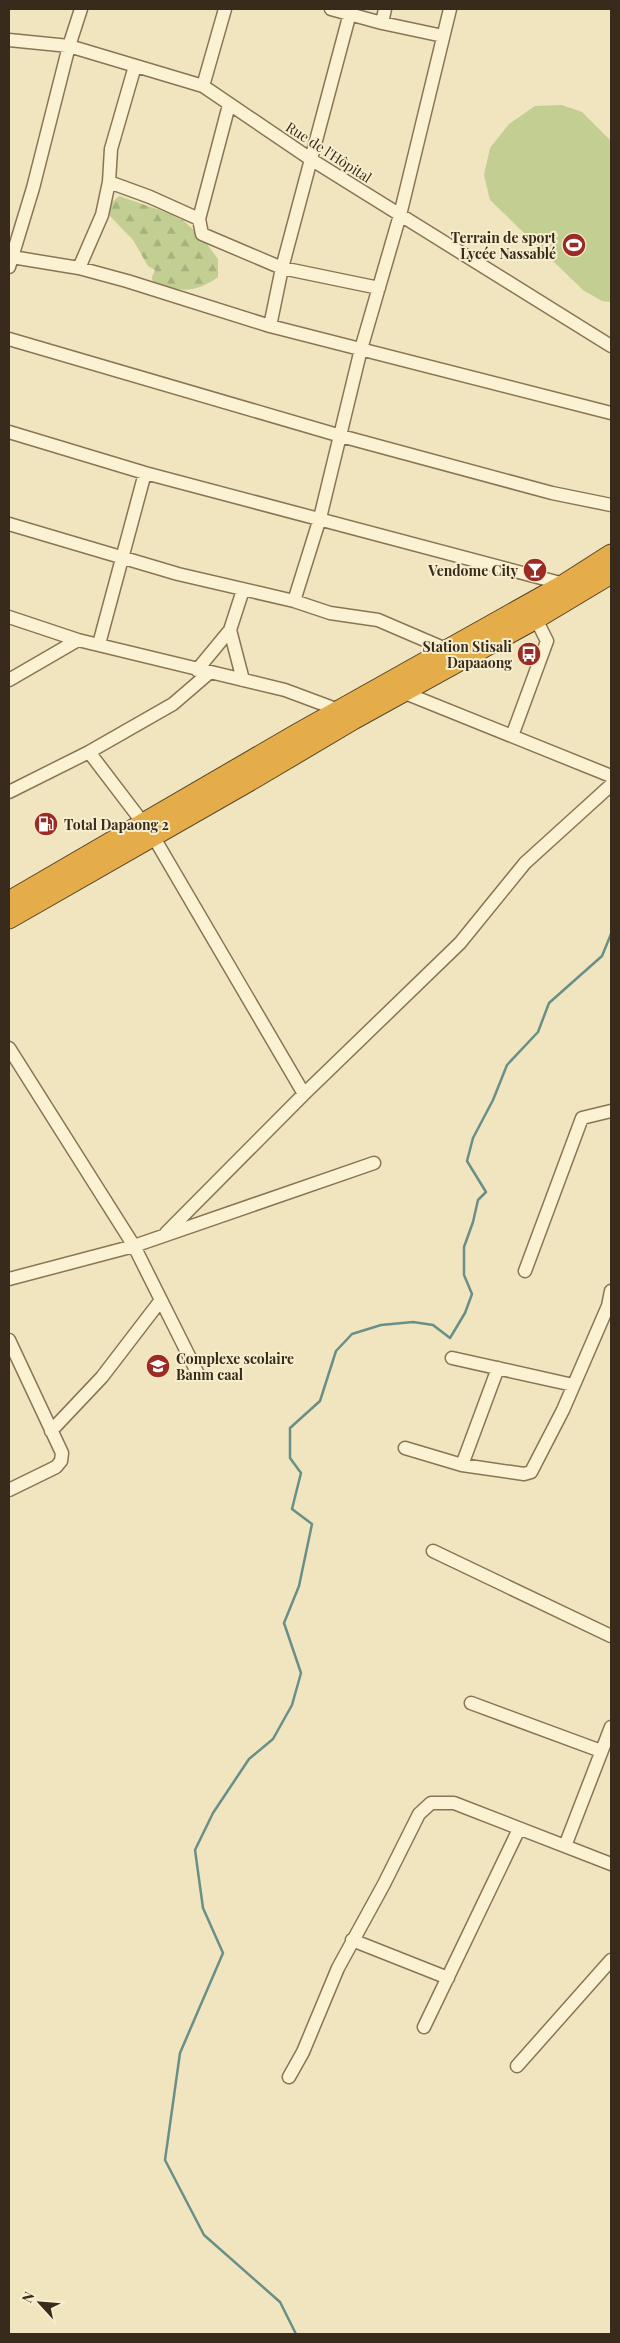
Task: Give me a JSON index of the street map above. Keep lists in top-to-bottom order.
{
  "streets": {
    "street": ["Rue de l'Hôpital"]
  },
  "places": {
    "sports": ["Terrain de sport Lycée Nassablé"],
    "bar": ["Vendome City"],
    "bus stop": ["Station Stisali Dapaaong"],
    "fuel station": ["Total Dapaong 2"],
    "school or university": ["Complexe scolaire Banm caal"]
  },
  "north": "top left"
}
